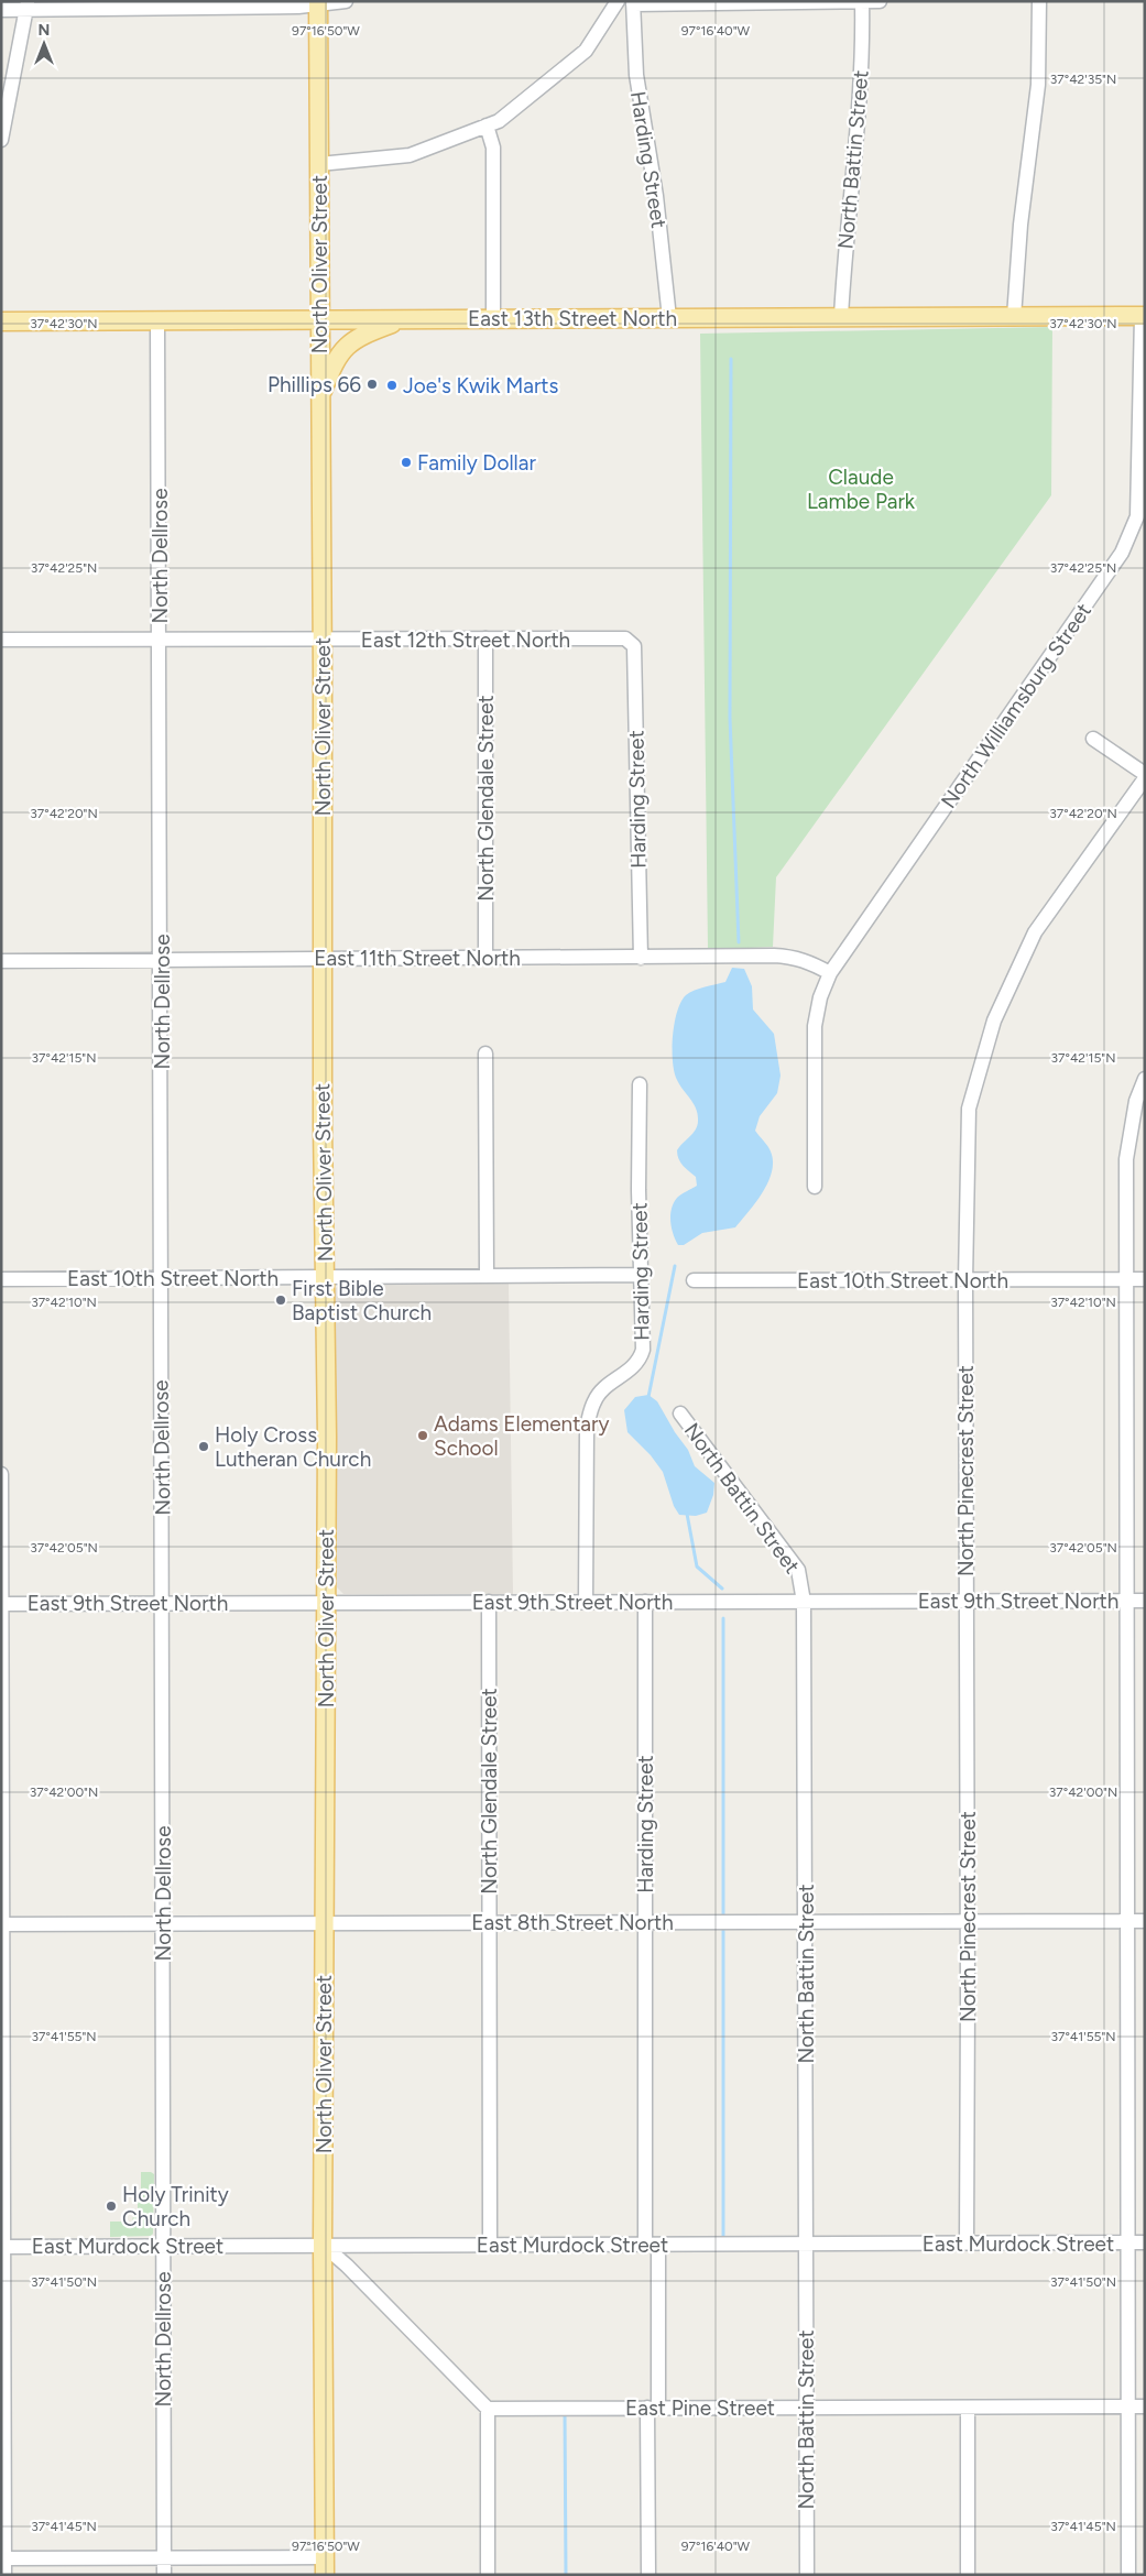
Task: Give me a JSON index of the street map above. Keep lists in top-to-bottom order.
{
  "streets": {
    "main road": ["North Oliver Street", "East 13th Street North"],
    "street": [
      "Harding Street",
      "North Battin Street",
      "North Dellrose",
      "East 12th Street North",
      "North Williamsburg Street",
      "North Glendale Street",
      "East 11th Street North",
      "East 10th Street North",
      "North Pinecrest Street",
      "East 9th Street North",
      "East 8th Street North",
      "East Murdock Street",
      "East Pine Street"
    ]
  },
  "crossings": [
    ["Harding Street", "East 13th Street North"],
    ["Harding Street", "East 12th Street North"],
    ["Harding Street", "East 11th Street North"],
    ["Harding Street", "East 10th Street North"],
    ["Harding Street", "East 9th Street North"],
    ["Harding Street", "East 8th Street North"],
    ["Harding Street", "East Murdock Street"],
    ["Harding Street", "East Pine Street"],
    ["North Battin Street", "East 13th Street North"],
    ["North Battin Street", "East 9th Street North"],
    ["North Battin Street", "East 8th Street North"],
    ["North Battin Street", "East Murdock Street"],
    ["North Battin Street", "East Pine Street"],
    ["North Oliver Street", "East 13th Street North"],
    ["North Oliver Street", "East 12th Street North"],
    ["North Oliver Street", "East 11th Street North"],
    ["North Oliver Street", "East 10th Street North"],
    ["North Oliver Street", "East 9th Street North"],
    ["North Oliver Street", "East 8th Street North"],
    ["North Oliver Street", "East Murdock Street"],
    ["East 13th Street North", "North Dellrose"],
    ["East 13th Street North", "North Williamsburg Street"],
    ["North Dellrose", "East 12th Street North"],
    ["North Dellrose", "East 11th Street North"],
    ["North Dellrose", "East 10th Street North"],
    ["North Dellrose", "East 9th Street North"],
    ["North Dellrose", "East 8th Street North"],
    ["North Dellrose", "East Murdock Street"],
    ["East 12th Street North", "North Glendale Street"],
    ["North Williamsburg Street", "East 11th Street North"],
    ["North Glendale Street", "East 11th Street North"],
    ["North Glendale Street", "East 9th Street North"],
    ["North Glendale Street", "East 8th Street North"],
    ["North Glendale Street", "East Murdock Street"],
    ["East 10th Street North", "North Pinecrest Street"],
    ["North Pinecrest Street", "East 9th Street North"],
    ["North Pinecrest Street", "East 8th Street North"],
    ["North Pinecrest Street", "East Murdock Street"]
  ],
  "parks": ["Claude Lambe Park"],
  "places": [
    "Phillips 66",
    "Joe's Kwik Marts",
    "Family Dollar",
    "First Bible Baptist Church",
    "Adams Elementary School",
    "Holy Cross Lutheran Church",
    "Holy Trinity Church"
  ],
  "north": "top",
  "coordinates": [
    "97°16'50\"W",
    "97°16'40\"W",
    "37°42'35\"N",
    "37°42'30\"N",
    "37°42'25\"N",
    "37°42'20\"N",
    "37°42'15\"N",
    "37°42'10\"N",
    "37°42'05\"N",
    "37°42'00\"N",
    "37°41'55\"N",
    "37°41'50\"N",
    "37°41'45\"N"
  ]
}
